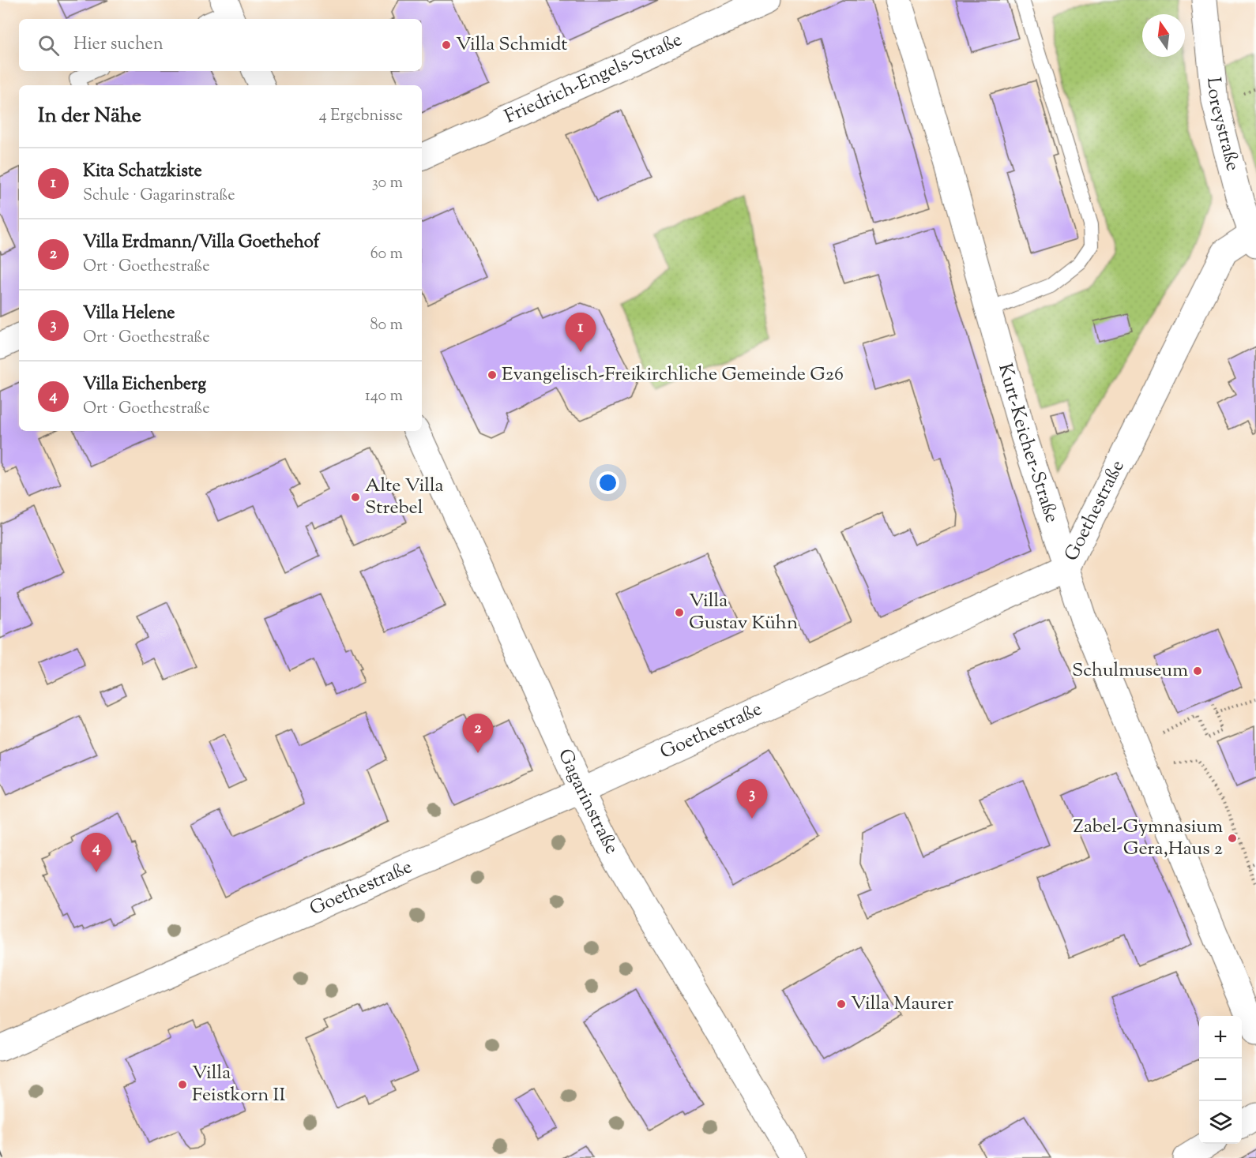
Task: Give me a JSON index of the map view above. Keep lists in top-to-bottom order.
{
  "streets": {
    "street": [
      "Friedrich-Engels-Straße",
      "Loreystraße",
      "Kurt-Keicher-Straße",
      "Goethestraße",
      "Gagarinstraße"
    ]
  },
  "crossings": [
    ["Loreystraße", "Goethestraße"],
    ["Kurt-Keicher-Straße", "Goethestraße"],
    ["Goethestraße", "Gagarinstraße"]
  ],
  "places": [
    "Villa Schmidt",
    "Evangelisch-Freikirchliche Gemeinde G26",
    "Alte Villa Strebel",
    "Villa Gustav Kühn",
    "Schulmuseum",
    "Zabel-Gymnasium Gera,Haus 2",
    "Villa Maurer",
    "Villa Feistkorn II"
  ],
  "north": "top",
  "page": {
    "search": "Hier suchen",
    "heading": ["In der Nähe", "4 Ergebnisse"],
    "list": [
      {
        "mark": "1",
        "name": "Kita Schatzkiste",
        "note": "Schule · Gagarinstraße",
        "value": "30 m"
      },
      {
        "mark": "2",
        "name": "Villa Erdmann/Villa Goethehof",
        "note": "Ort · Goethestraße",
        "value": "60 m"
      },
      {
        "mark": "3",
        "name": "Villa Helene",
        "note": "Ort · Goethestraße",
        "value": "80 m"
      },
      {
        "mark": "4",
        "name": "Villa Eichenberg",
        "note": "Ort · Goethestraße",
        "value": "140 m"
      }
    ],
    "pins": [
      "1",
      "2",
      "3",
      "4"
    ],
    "map_buttons": ["+", "−"]
  }
}
